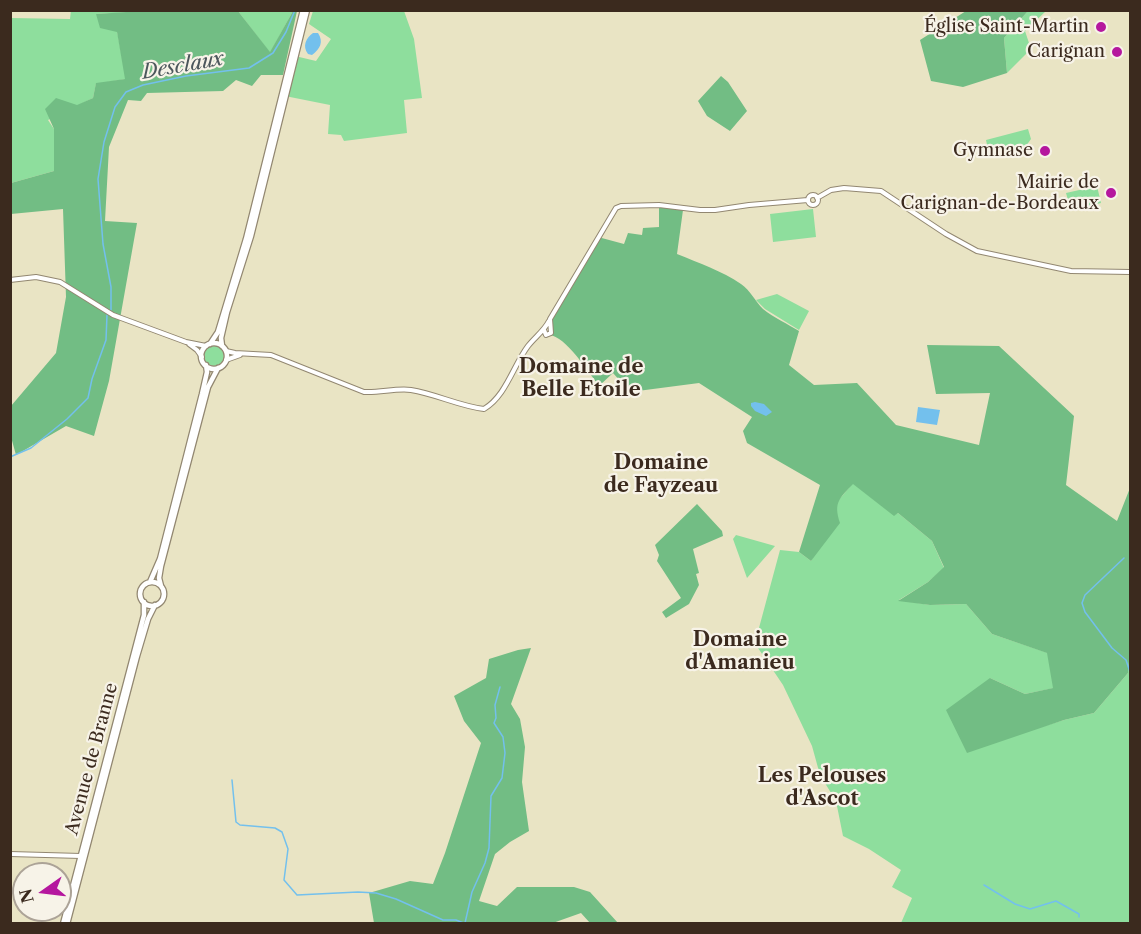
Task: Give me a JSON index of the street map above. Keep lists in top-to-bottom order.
{
  "streets": {
    "main road": ["Avenue de Branne"]
  },
  "districts": [
    "Domaine de Belle Etoile",
    "Domaine de Fayzeau",
    "Domaine d'Amanieu",
    "Les Pelouses d'Ascot"
  ],
  "water": ["Desclaux"],
  "places": [
    "Église Saint-Martin",
    "Carignan",
    "Gymnase",
    "Mairie de Carignan-de-Bordeaux"
  ],
  "north": "left"
}
